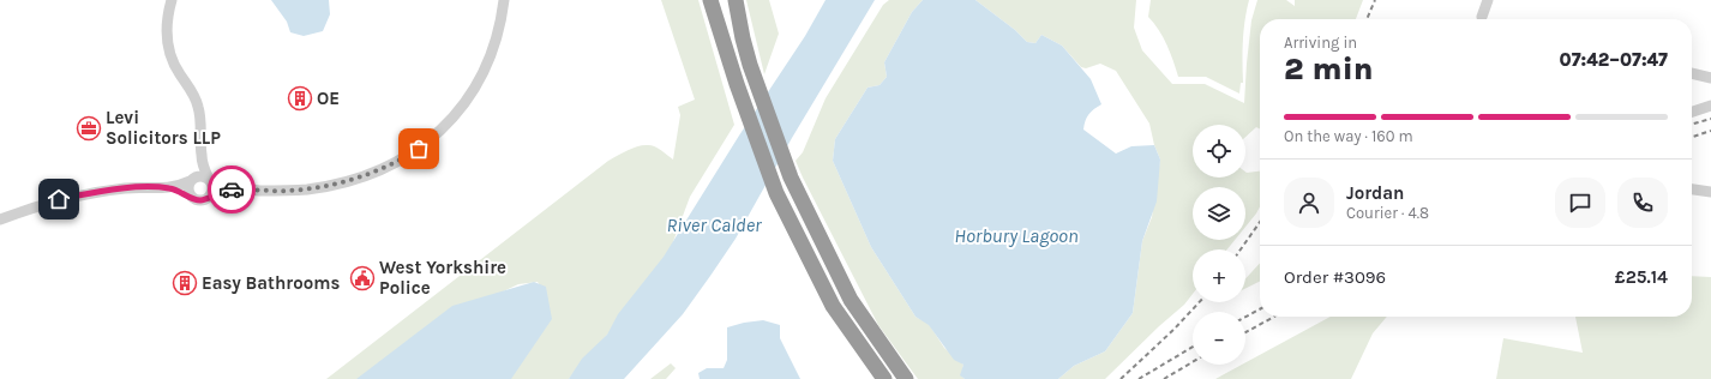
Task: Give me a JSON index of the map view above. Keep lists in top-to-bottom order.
{
  "water": ["River Calder", "Horbury Lagoon"],
  "places": {
    "building": ["OE", "Easy Bathrooms"],
    "office": ["Levi Solicitors LLP"],
    "public building": ["West Yorkshire Police"]
  },
  "page": {
    "heading": ["2 min", "Arriving in", "07:42–07:47"],
    "panel": [
      "Jordan",
      "Courier · 4.8",
      "Order #3096",
      "£25.14"
    ],
    "bar": "On the way · 160 m",
    "map_buttons": ["+", "−"]
  }
}
